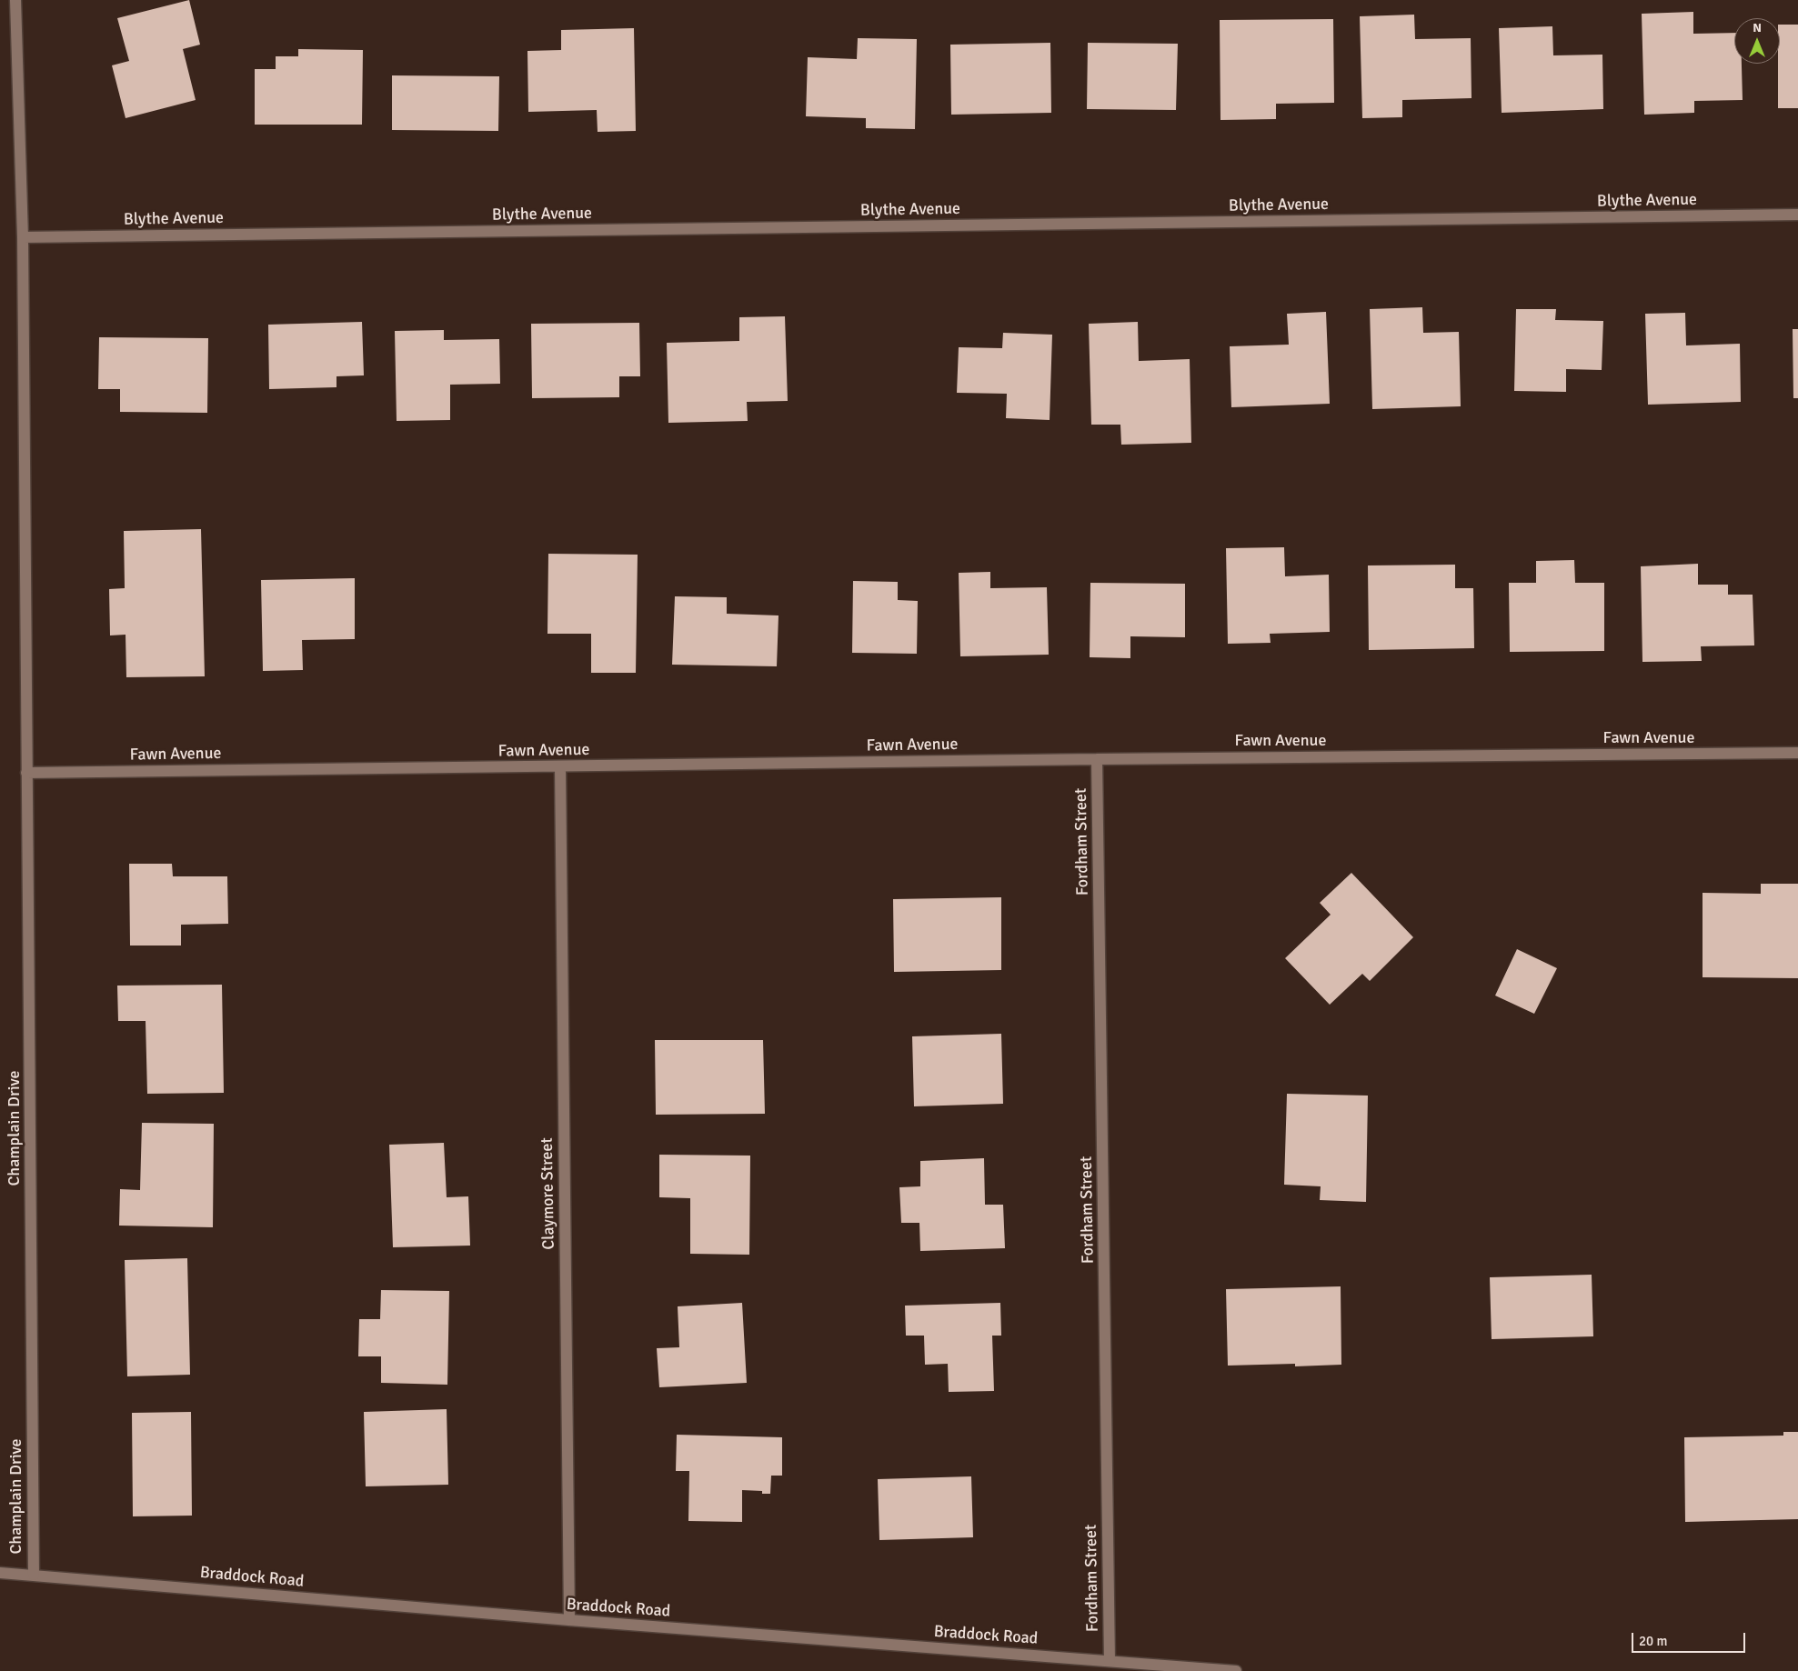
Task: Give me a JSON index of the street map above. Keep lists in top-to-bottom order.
{
  "streets": {
    "street": [
      "Blythe Avenue",
      "Fawn Avenue",
      "Fordham Street",
      "Champlain Drive",
      "Claymore Street",
      "Braddock Road"
    ]
  },
  "crossings": [
    ["Blythe Avenue", "Champlain Drive"],
    ["Fawn Avenue", "Fordham Street"],
    ["Fawn Avenue", "Champlain Drive"],
    ["Fawn Avenue", "Claymore Street"],
    ["Fordham Street", "Braddock Road"],
    ["Champlain Drive", "Braddock Road"],
    ["Claymore Street", "Braddock Road"]
  ],
  "scale_bar": "20 m",
  "north": "top"
}
